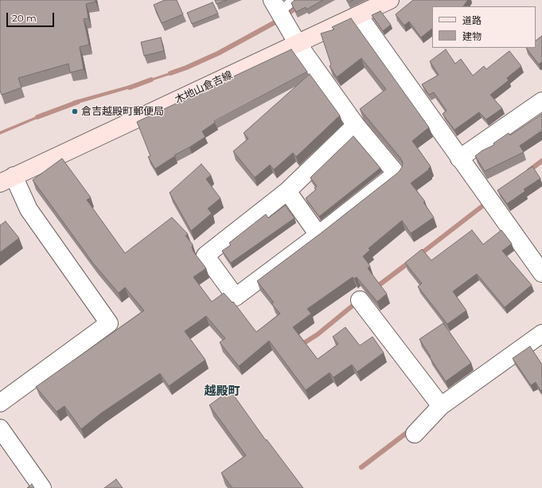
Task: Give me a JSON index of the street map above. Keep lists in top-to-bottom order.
{
  "streets": {
    "main road": ["木地山倉吉線"]
  },
  "districts": ["越殿町"],
  "places": ["倉吉越殿町郵便局"],
  "legend": ["道路", "建物"],
  "scale_bar": "20 m"
}
